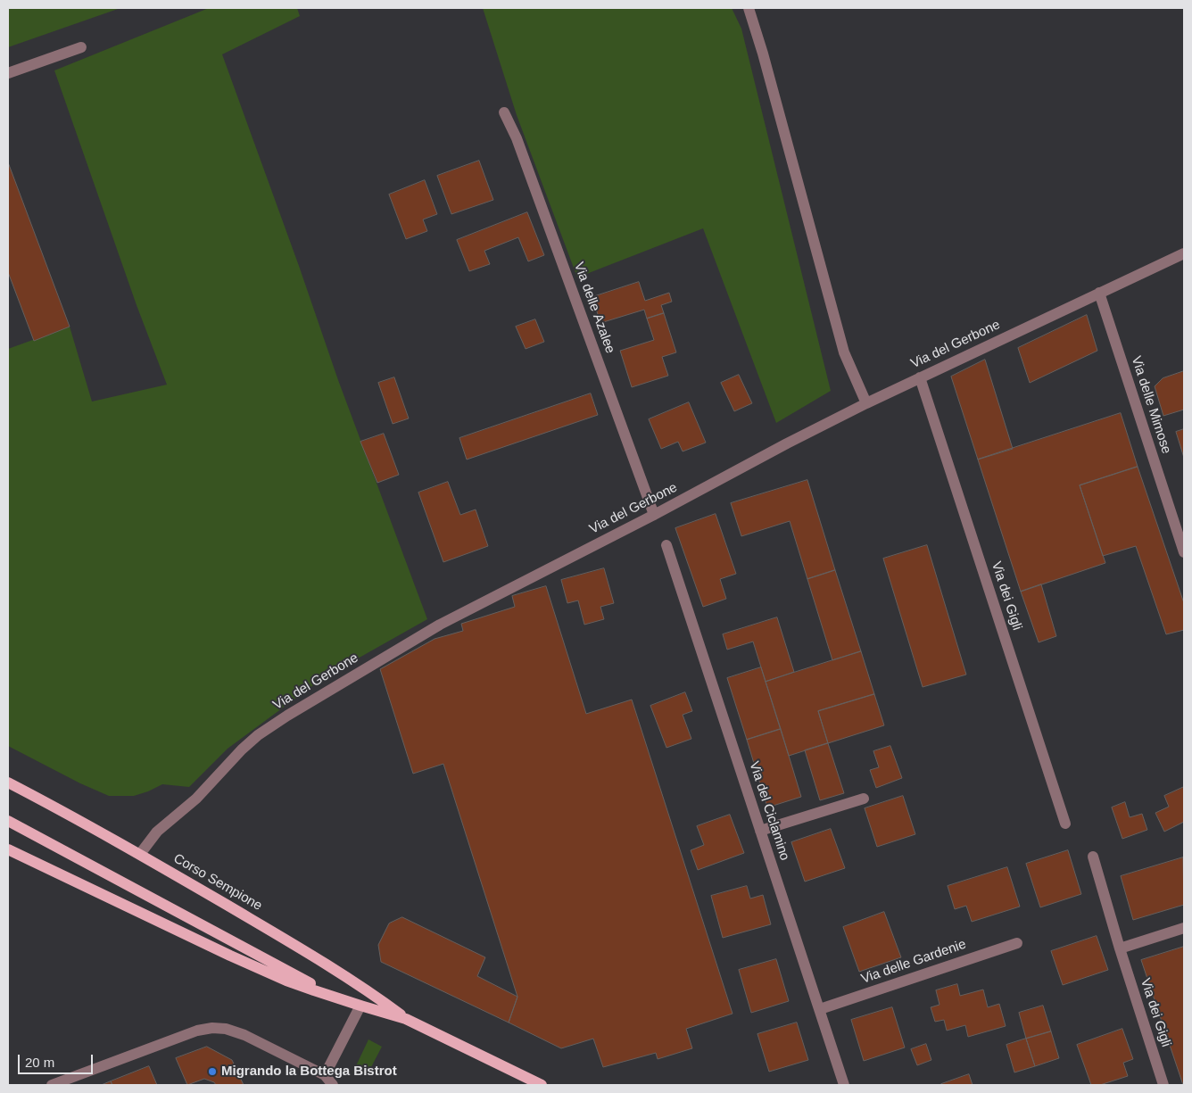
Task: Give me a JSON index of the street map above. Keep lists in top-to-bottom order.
{
  "streets": {
    "main road": ["Corso Sempione"],
    "street": [
      "Via delle Azalee",
      "Via del Gerbone",
      "Via delle Mimose",
      "Via dei Gigli",
      "Via del Ciclamino",
      "Via delle Gardenie"
    ]
  },
  "crossings": [
    ["Via delle Azalee", "Via del Gerbone"],
    ["Via del Gerbone", "Via delle Mimose"],
    ["Via del Gerbone", "Via dei Gigli"],
    ["Via del Gerbone", "Corso Sempione"],
    ["Via del Ciclamino", "Via delle Gardenie"]
  ],
  "places": ["Migrando la Bottega Bistrot"],
  "scale_bar": "20 m"
}
